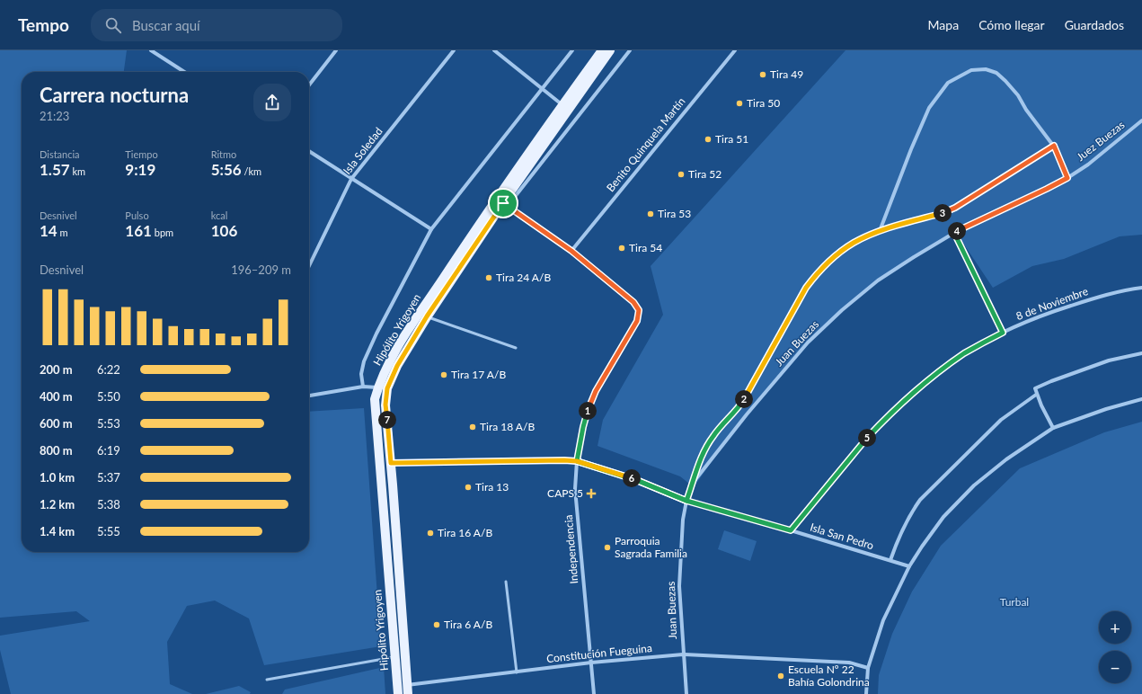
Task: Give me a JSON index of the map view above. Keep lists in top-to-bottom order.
{
  "streets": {
    "main road": ["Hipólito Yrigoyen"],
    "street": [
      "Juez Buezas",
      "Benito Quinquela Martín",
      "Isla Soledad",
      "8 de Noviembre",
      "Juan Buezas",
      "Isla San Pedro",
      "Independencia",
      "Constitución Fueguina"
    ]
  },
  "crossings": [
    ["Juez Buezas", "Juan Buezas"],
    ["Benito Quinquela Martín", "Independencia"],
    ["8 de Noviembre", "Isla San Pedro"],
    ["Hipólito Yrigoyen", "Constitución Fueguina"],
    ["Juan Buezas", "Isla San Pedro"],
    ["Juan Buezas", "Constitución Fueguina"],
    ["Isla San Pedro", "Independencia"],
    ["Independencia", "Constitución Fueguina"]
  ],
  "parks": ["Turbal"],
  "places": {
    "other": [
      "Tira 49",
      "Tira 50",
      "Tira 51",
      "Tira 52",
      "Tira 53",
      "Tira 54",
      "Tira 24 A/B",
      "Tira 17 A/B",
      "Tira 18 A/B",
      "Tira 13",
      "Tira 16 A/B",
      "Parroquia Sagrada Familia",
      "Tira 6 A/B",
      "Escuela Nº 22 Bahía Golondrina"
    ],
    "health": ["CAPS 5"]
  },
  "page": {
    "header": "Tempo",
    "search": "Buscar aquí",
    "nav": ["Mapa", "Cómo llegar", "Guardados"],
    "heading": ["Carrera nocturna", "21:23"],
    "stats": [
      ["Distancia", "1.57 km"],
      ["Tiempo", "9:19"],
      ["Ritmo", "5:56 /km"],
      ["Desnivel", "14 m"],
      ["Pulso", "161 bpm"],
      ["kcal", "106"]
    ],
    "pins": [
      "3",
      "4",
      "2",
      "1",
      "7",
      "5",
      "6"
    ],
    "chart": ["Desnivel", "196–209 m"],
    "list": [
      {
        "name": "200 m",
        "note": "6:22"
      },
      {
        "name": "400 m",
        "note": "5:50"
      },
      {
        "name": "600 m",
        "note": "5:53"
      },
      {
        "name": "800 m",
        "note": "6:19"
      },
      {
        "name": "1.0 km",
        "note": "5:37"
      },
      {
        "name": "1.2 km",
        "note": "5:38"
      },
      {
        "name": "1.4 km",
        "note": "5:55"
      }
    ],
    "map_buttons": ["+", "−"]
  }
}
